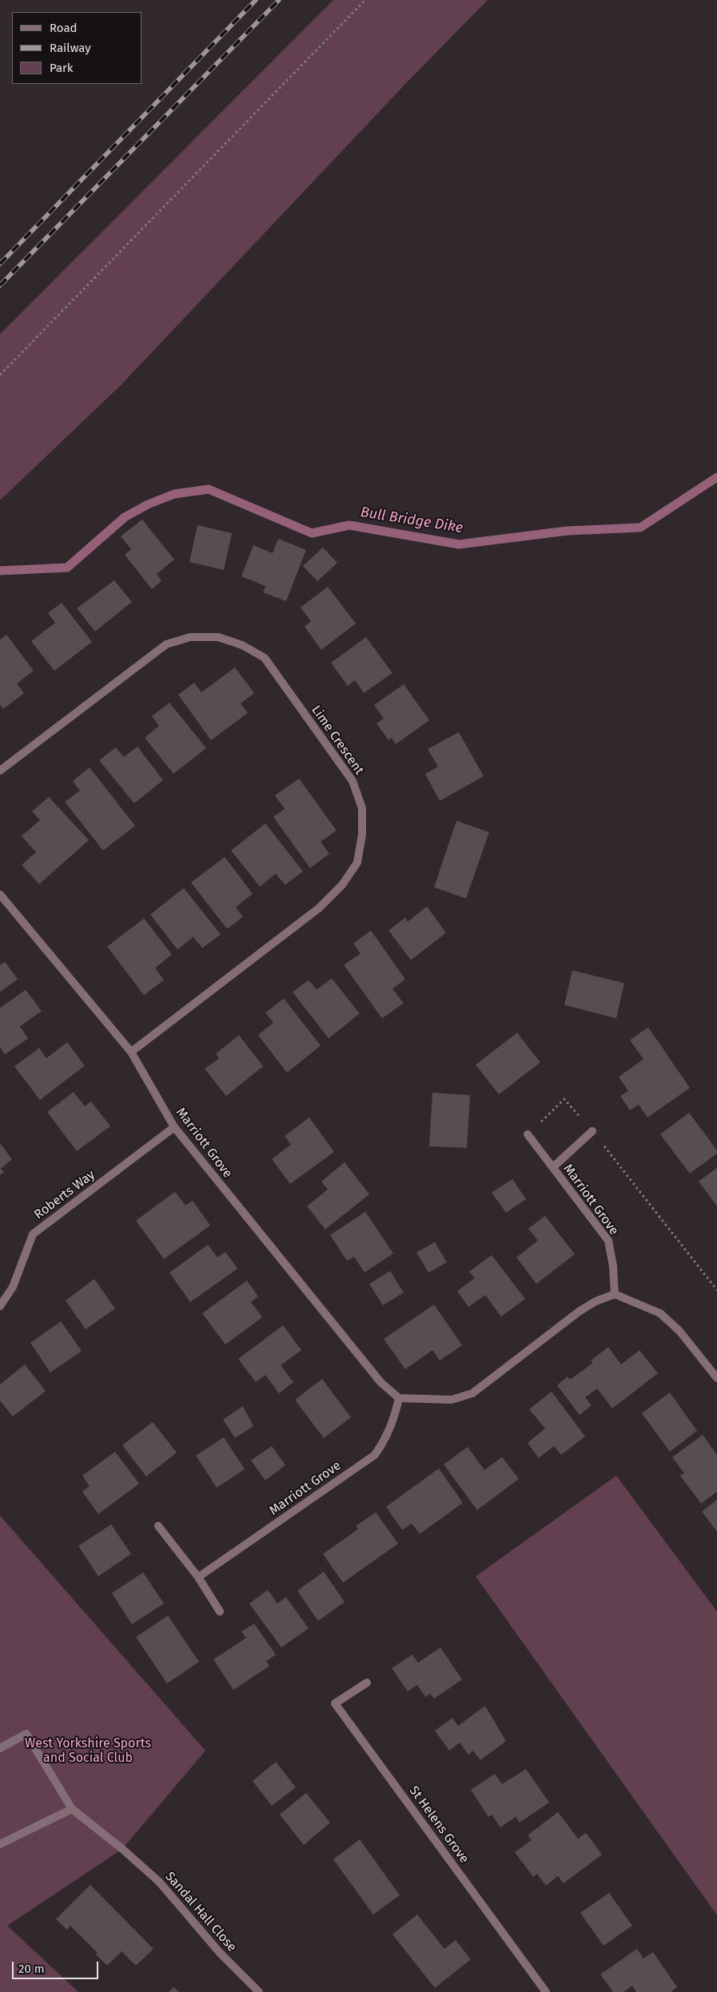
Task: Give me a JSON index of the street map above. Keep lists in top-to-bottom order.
{
  "streets": {
    "street": [
      "Lime Crescent",
      "Marriott Grove",
      "Roberts Way",
      "St Helens Grove",
      "Sandal Hall Close"
    ]
  },
  "crossings": [
    ["Lime Crescent", "Marriott Grove"],
    ["Marriott Grove", "Roberts Way"]
  ],
  "water": ["Bull Bridge Dike"],
  "parks": ["West Yorkshire Sports and Social Club"],
  "legend": ["Road", "Railway", "Park"],
  "scale_bar": "20 m"
}
